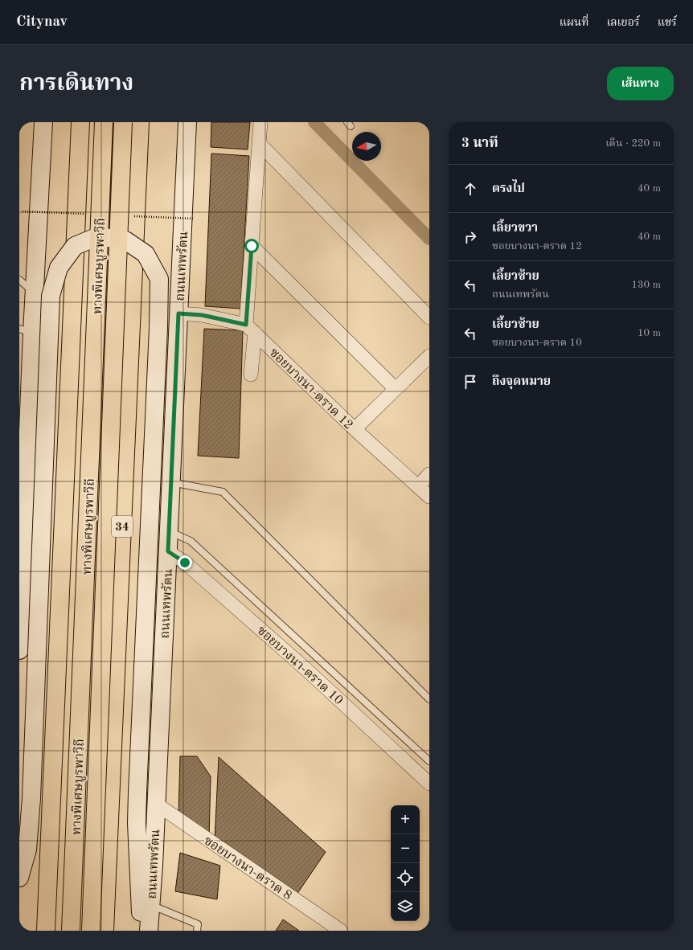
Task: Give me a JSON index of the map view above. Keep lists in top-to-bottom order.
{
  "streets": {
    "highway": ["ทางพิเศษบูรพาวิถี", "34"],
    "main road": ["ถนนเทพรัตน"],
    "street": ["ซอยบางนา-ตราด 12", "ซอยบางนา-ตราด 10", "ซอยบางนา-ตราด 8"]
  },
  "crossings": [
    ["ถนนเทพรัตน", "ซอยบางนา-ตราด 10"],
    ["ถนนเทพรัตน", "ซอยบางนา-ตราด 8"]
  ],
  "north": "left",
  "page": {
    "header": "Citynav",
    "nav": ["แผนที่", "เลเยอร์", "แชร์"],
    "title": "การเดินทาง",
    "buttons": "เส้นทาง",
    "heading": ["3 นาที", "เดิน · 220 m"],
    "list": [
      ["ตรงไป", "40 m"],
      ["เลี้ยวขวา", "ซอยบางนา-ตราด 12", "40 m"],
      ["เลี้ยวซ้าย", "ถนนเทพรัตน", "130 m"],
      ["เลี้ยวซ้าย", "ซอยบางนา-ตราด 10", "10 m"],
      "ถึงจุดหมาย"
    ],
    "map_buttons": ["+", "−"]
  }
}
